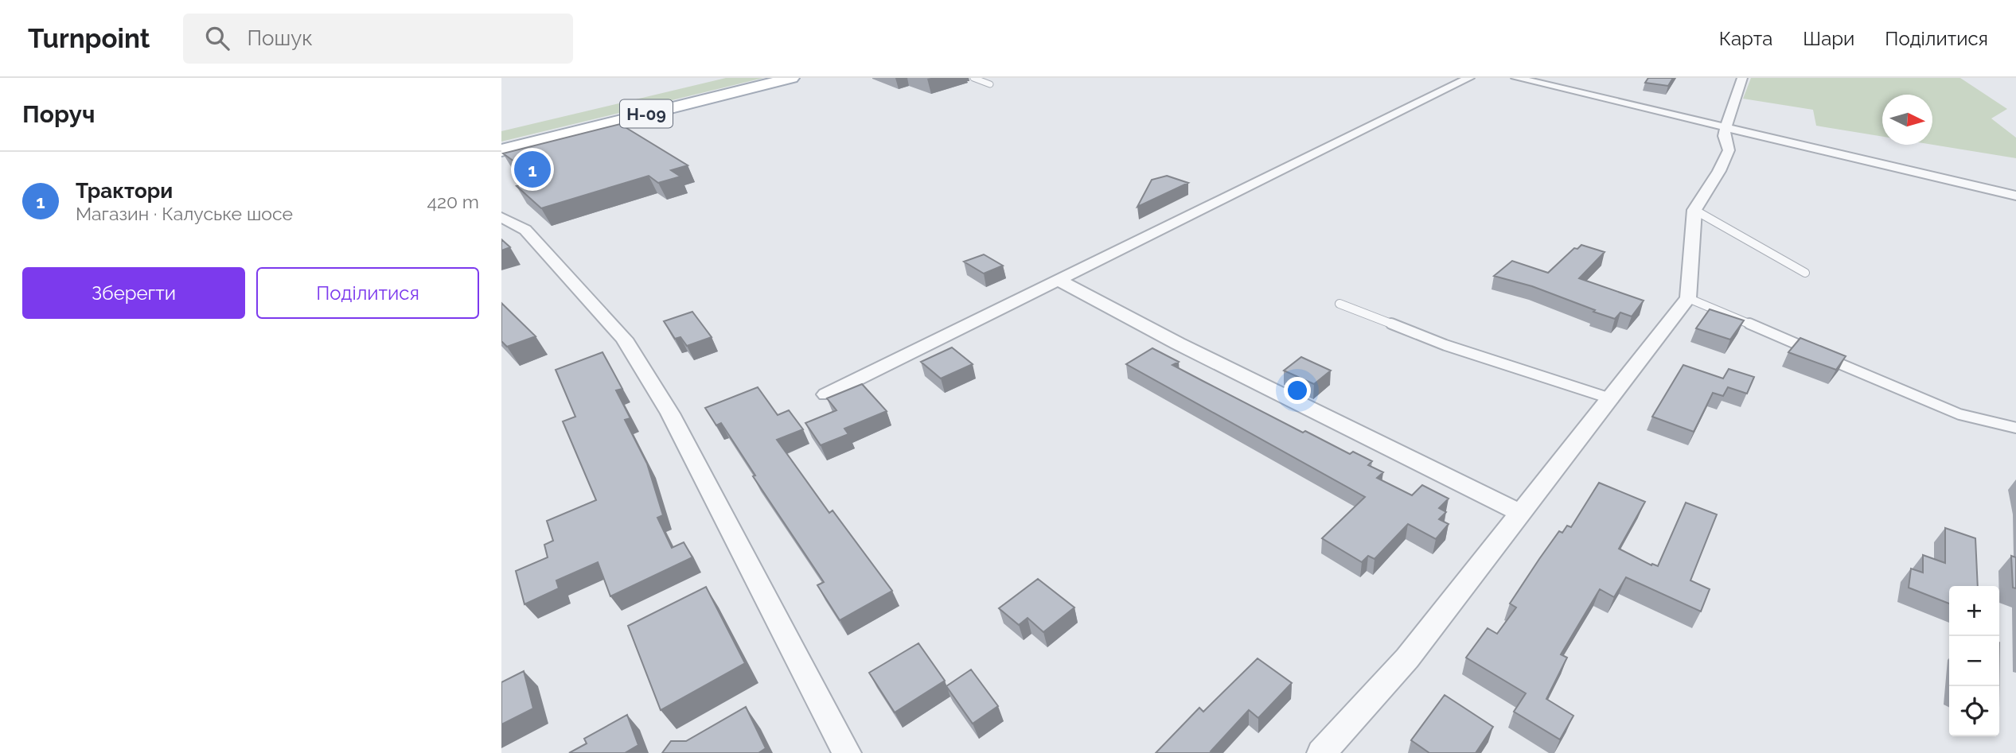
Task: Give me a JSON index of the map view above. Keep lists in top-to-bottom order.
{
  "streets": {
    "main road": ["Н-09"]
  },
  "north": "right",
  "page": {
    "header": "Turnpoint",
    "search": "Пошук",
    "nav": ["Карта", "Шари", "Поділитися"],
    "heading": "Поруч",
    "pins": "1",
    "list": [
      {
        "mark": "1",
        "name": "Трактори",
        "note": "Магазин · Калуське шосе",
        "value": "420 m"
      }
    ],
    "buttons": ["Зберегти", "Поділитися"],
    "map_buttons": ["+", "−"]
  }
}
